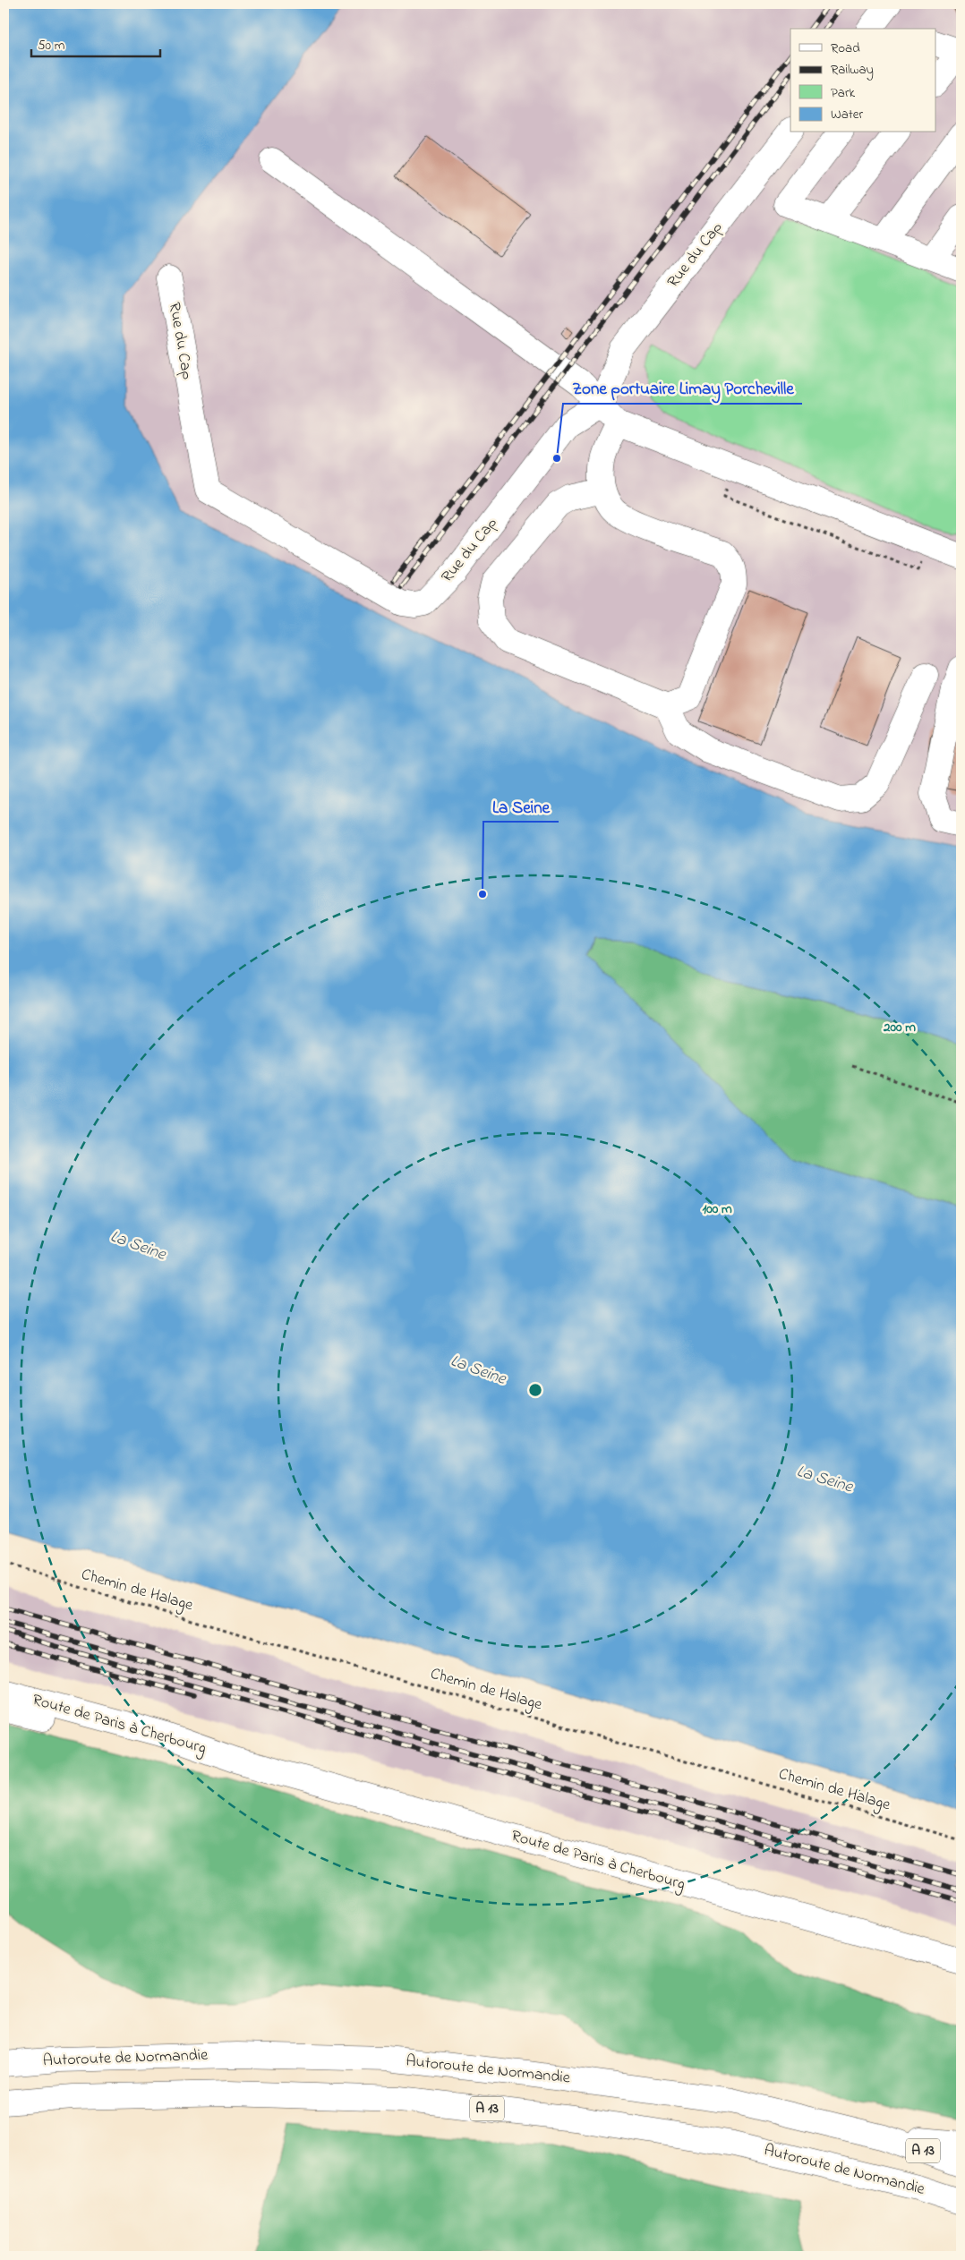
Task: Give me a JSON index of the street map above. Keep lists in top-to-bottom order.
{
  "streets": {
    "main road": [
      "Rue du Cap",
      "Route de Paris à Cherbourg",
      "Autoroute de Normandie",
      "A 13"
    ],
    "path": ["Chemin de Halage"]
  },
  "water": ["La Seine"],
  "places": ["Zone portuaire Limay Porcheville", "La Seine"],
  "legend": [
    "Road",
    "Railway",
    "Park",
    "Water"
  ],
  "scale_bar": "50 m",
  "rings": ["200 m", "100 m"]
}
